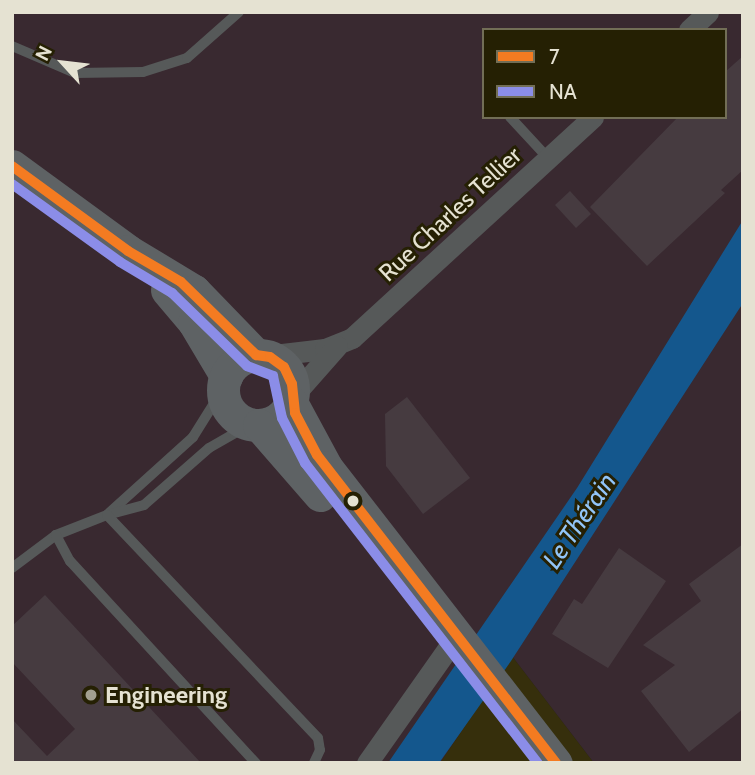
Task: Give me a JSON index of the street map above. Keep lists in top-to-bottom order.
{
  "streets": {
    "street": ["Rue Charles Tellier"]
  },
  "water": ["Le Thérain"],
  "places": ["Engineering"],
  "lines": ["transit line 7", "transit line NA"],
  "legend": ["7", "NA"],
  "north": "top left"
}
